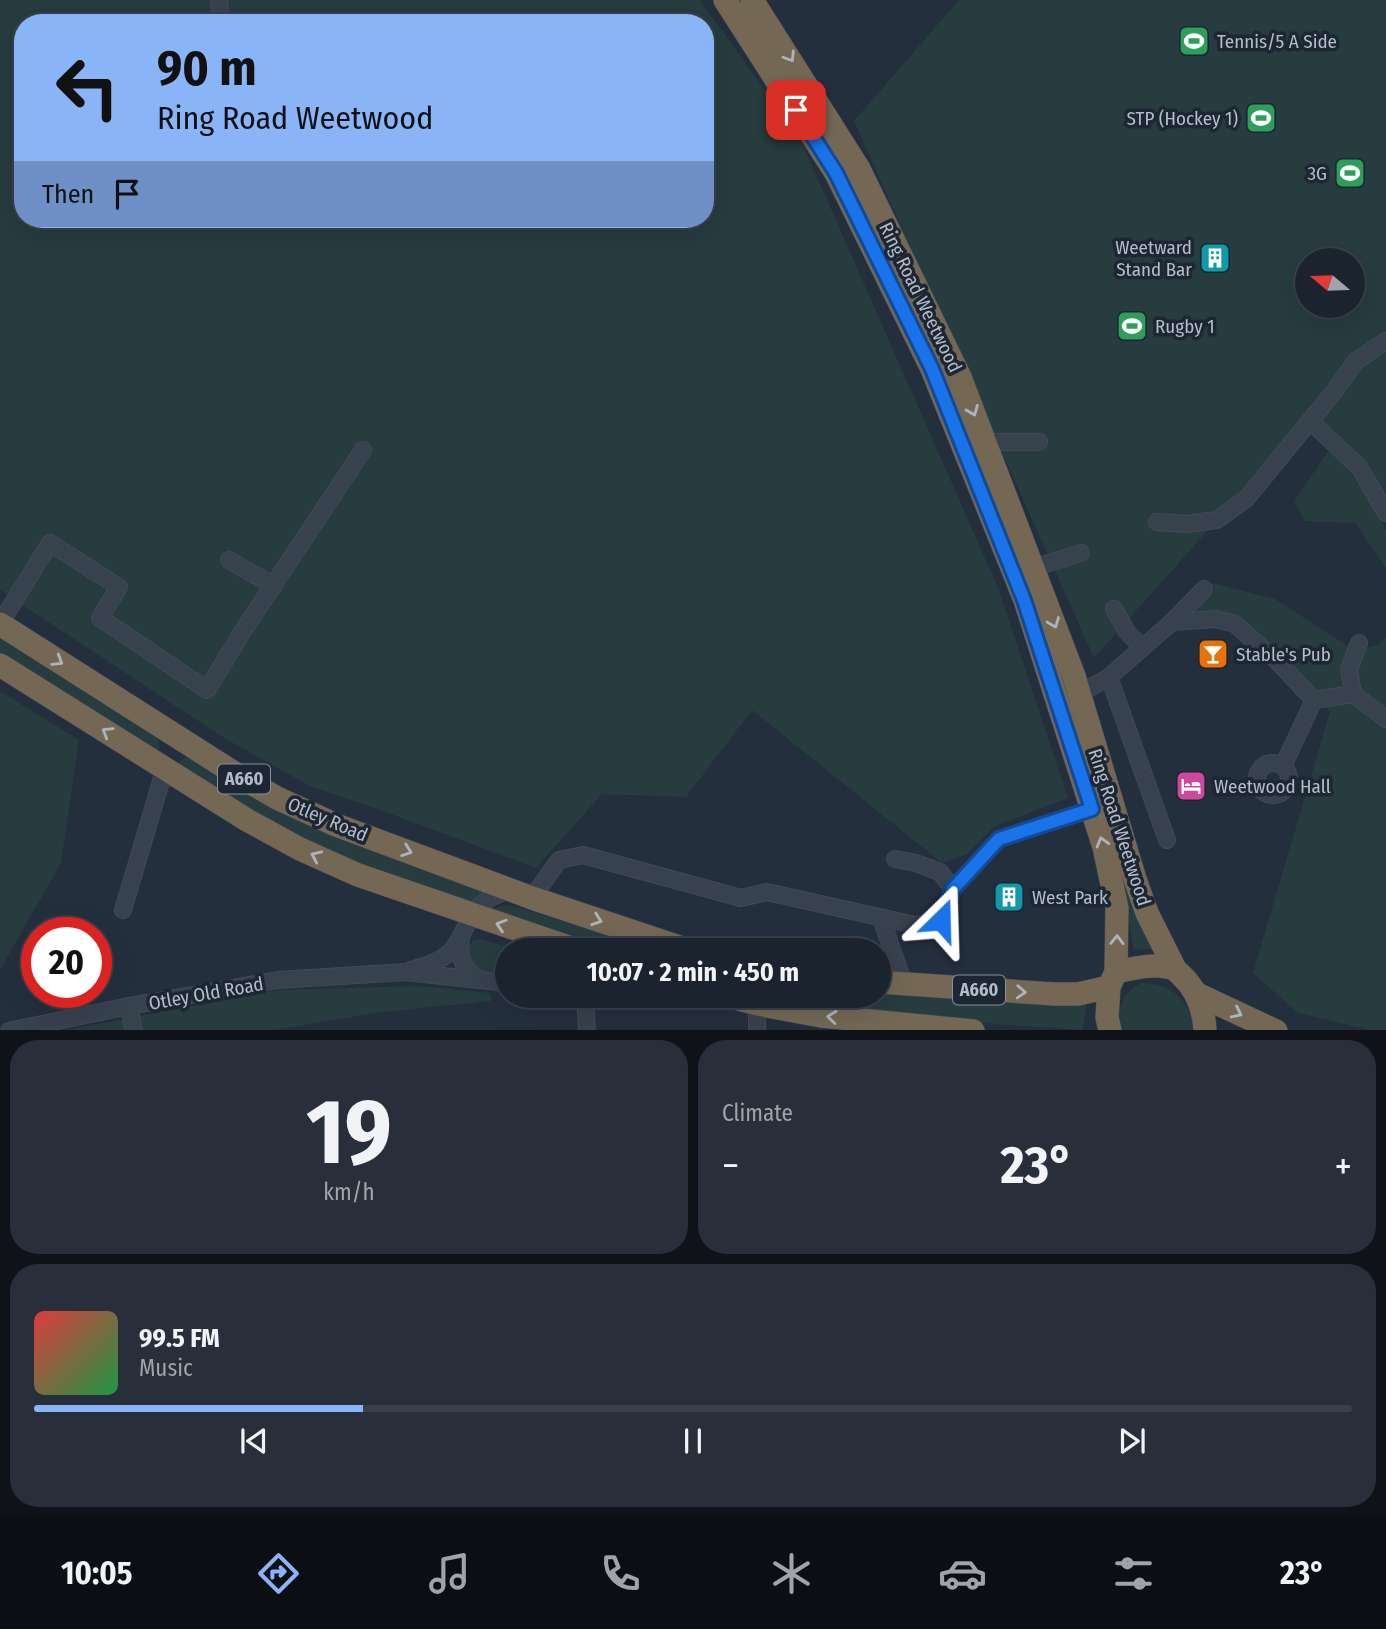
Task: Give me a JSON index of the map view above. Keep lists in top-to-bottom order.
{
  "streets": {
    "highway": ["Ring Road Weetwood", "A660", "Otley Road"],
    "street": ["Otley Old Road"]
  },
  "crossings": [
    ["Ring Road Weetwood", "A660"],
    ["Otley Road", "Otley Old Road"]
  ],
  "places": {
    "sports": [
      "Tennis/5 A Side",
      "STP (Hockey 1)",
      "3G",
      "Rugby 1"
    ],
    "building": ["Weetward Stand Bar", "West Park"],
    "bar": ["Stable's Pub"],
    "hotel": ["Weetwood Hall"]
  },
  "north": "left",
  "page": {
    "turn": ["90 m", "Ring Road Weetwood"],
    "then": "Then",
    "limit": "20",
    "trip": "10:07 · 2 min · 450 m",
    "tile": [
      ["19", "km/h"],
      "Climate"
    ],
    "heat": ["−", "23°", "+"],
    "song": ["99.5 FM", "Music"],
    "tabs": ["10:05", "23°"]
  }
}
